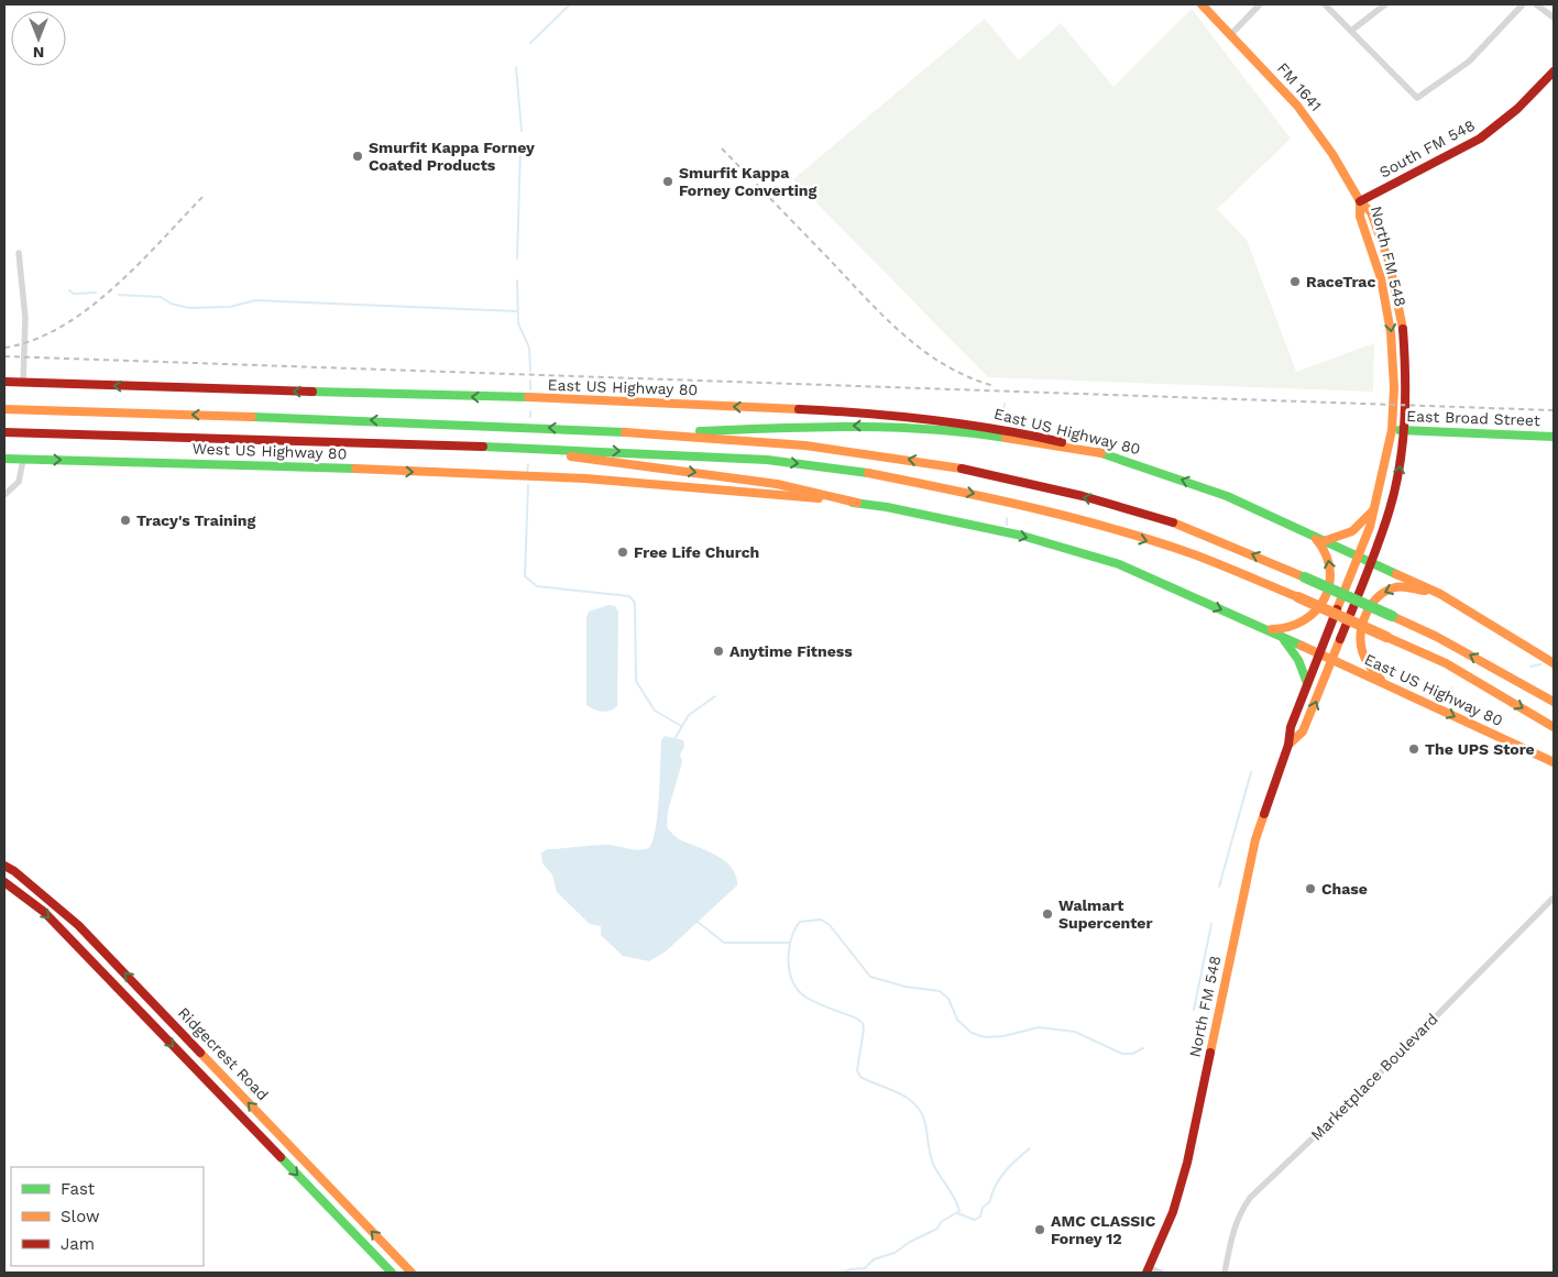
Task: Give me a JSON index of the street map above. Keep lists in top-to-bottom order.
{
  "streets": {
    "main road": [
      "FM 1641",
      "South FM 548",
      "North FM 548",
      "East US Highway 80",
      "East Broad Street",
      "West US Highway 80",
      "Ridgecrest Road"
    ],
    "street": ["Marketplace Boulevard"]
  },
  "crossings": [
    ["FM 1641", "South FM 548"],
    ["FM 1641", "North FM 548"],
    ["South FM 548", "North FM 548"],
    ["North FM 548", "East US Highway 80"],
    ["North FM 548", "East Broad Street"],
    ["East US Highway 80", "West US Highway 80"]
  ],
  "places": [
    "Smurfit Kappa Forney Coated Products",
    "Smurfit Kappa Forney Converting",
    "RaceTrac",
    "Tracy's Training",
    "Free Life Church",
    "Anytime Fitness",
    "The UPS Store",
    "Chase",
    "Walmart Supercenter",
    "AMC CLASSIC Forney 12"
  ],
  "legend": ["Fast", "Slow", "Jam"],
  "north": "bottom"
}
